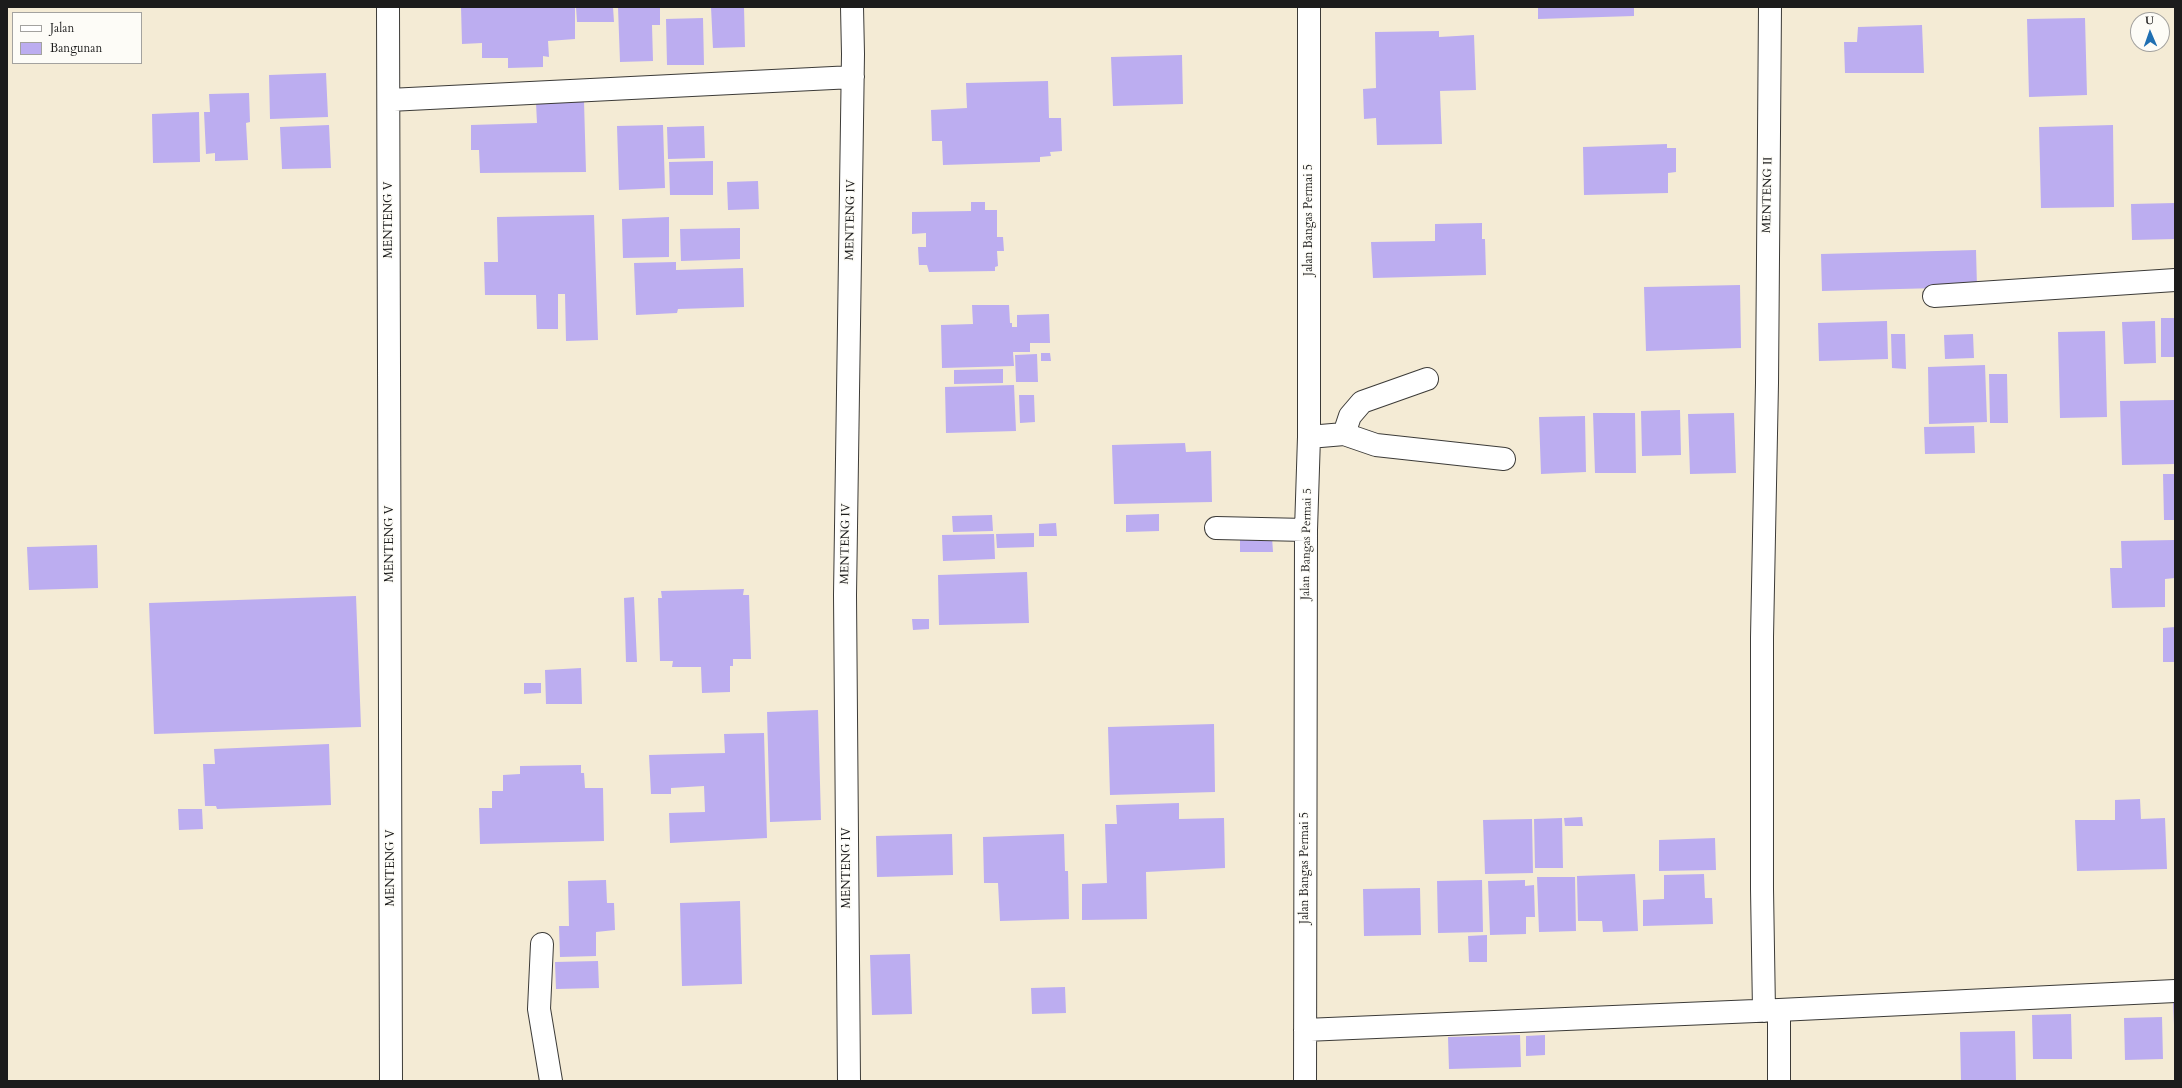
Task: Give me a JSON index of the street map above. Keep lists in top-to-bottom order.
{
  "streets": {
    "street": [
      "MENTENG II",
      "MENTENG V",
      "MENTENG IV",
      "Jalan Bangas Permai 5"
    ]
  },
  "legend": ["Jalan", "Bangunan"],
  "north": "top"
}
